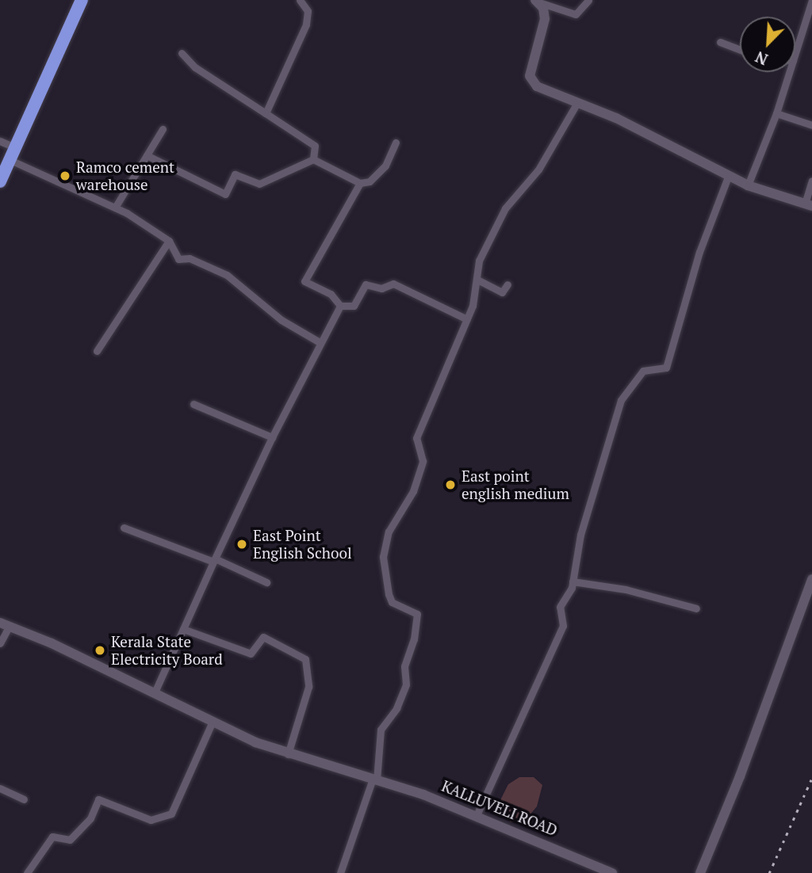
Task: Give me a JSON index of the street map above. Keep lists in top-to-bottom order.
{
  "streets": {
    "street": ["KALLUVELI ROAD"]
  },
  "places": [
    "Ramco cement warehouse",
    "East point english medium",
    "East Point English School",
    "Kerala State Electricity Board"
  ],
  "north": "bottom left"
}
